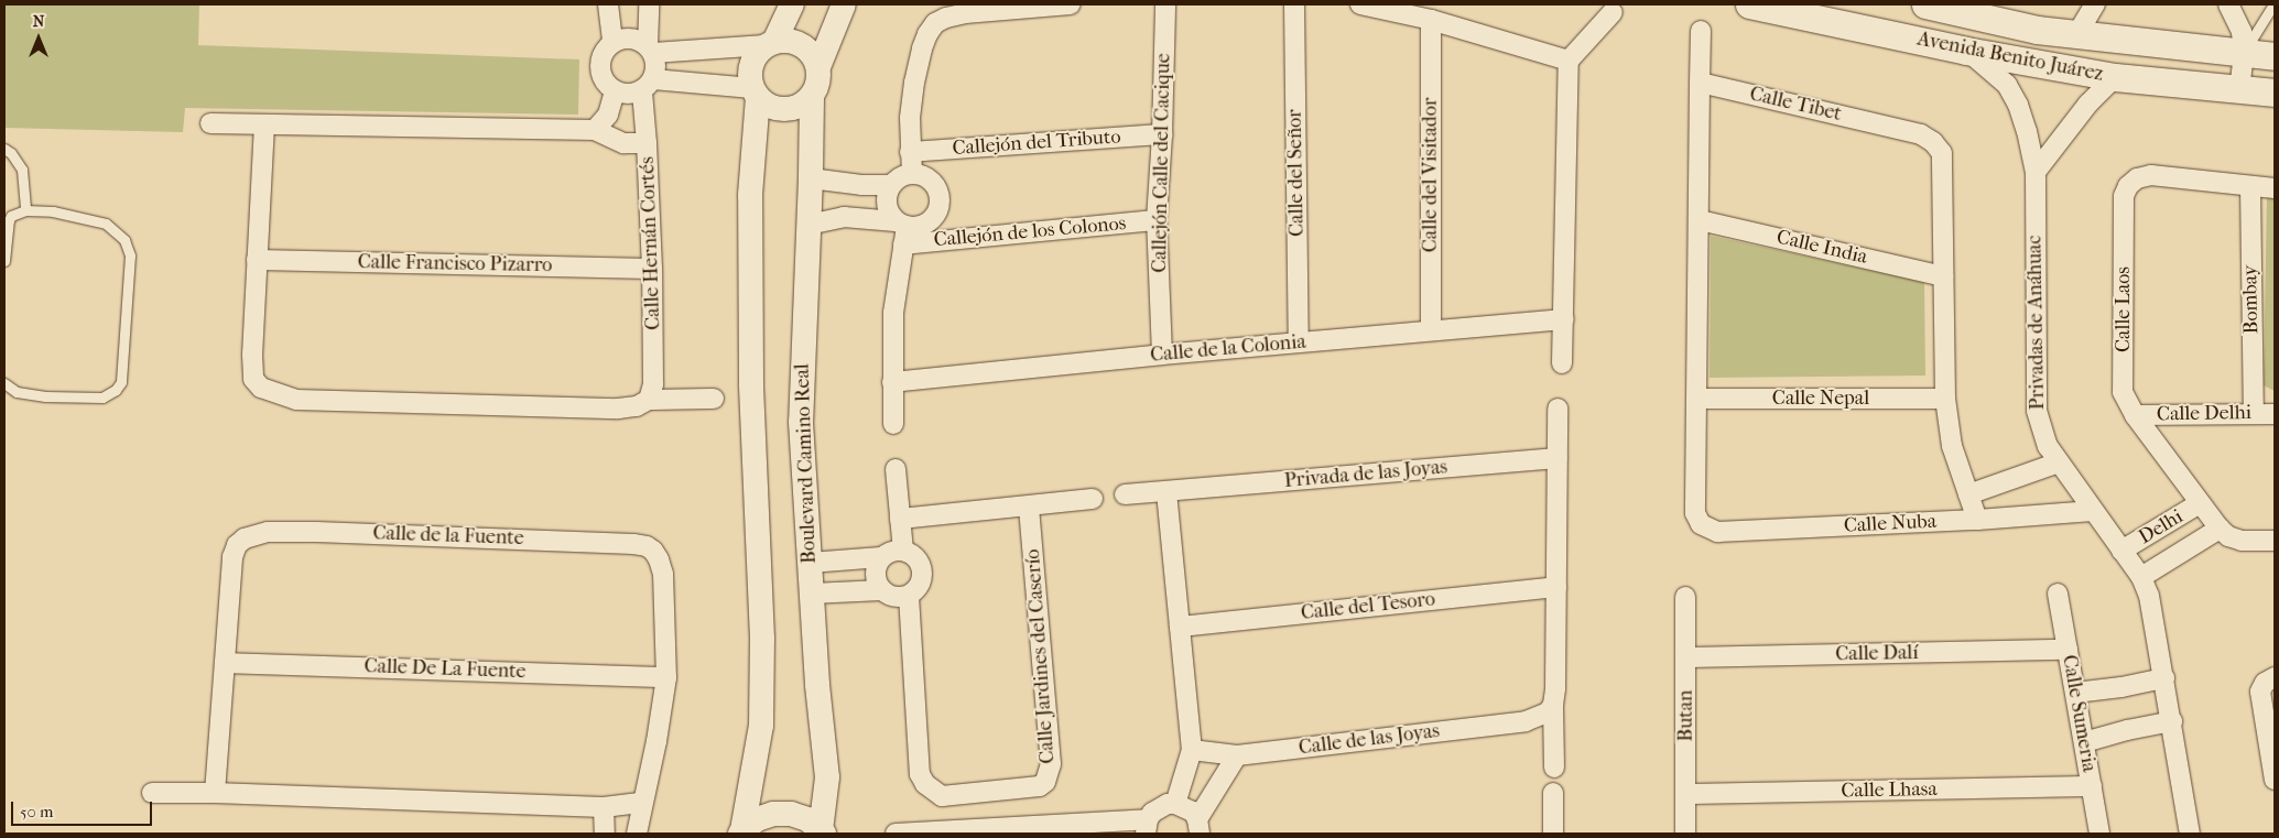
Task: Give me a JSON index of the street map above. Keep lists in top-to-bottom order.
{
  "streets": {
    "main road": ["Avenida Benito Juárez"],
    "street": [
      "Calle Tibet",
      "Callejón del Tributo",
      "Callejón Calle del Cacique",
      "Calle del Señor",
      "Calle del Visitador",
      "Callejón de los Colonos",
      "Calle Hernán Cortés",
      "Calle India",
      "Calle Francisco Pizarro",
      "Bombay",
      "Calle Laos",
      "Privadas de Anáhuac",
      "Calle de la Colonia",
      "Calle Nepal",
      "Calle Delhi",
      "Boulevard Camino Real",
      "Privada de las Joyas",
      "Calle Nuba",
      "Delhi",
      "Calle de la Fuente",
      "Calle del Tesoro",
      "Calle Dalí",
      "Calle Jardines del Caserío",
      "Calle De La Fuente",
      "Calle Sumeria",
      "Butan",
      "Calle de las Joyas",
      "Calle Lhasa"
    ]
  },
  "crossings": [
    ["Avenida Benito Juárez", "Privadas de Anáhuac"],
    ["Calle Tibet", "Calle India"],
    ["Calle Tibet", "Calle Nepal"],
    ["Calle Tibet", "Calle Nuba"],
    ["Callejón del Tributo", "Callejón Calle del Cacique"],
    ["Callejón Calle del Cacique", "Callejón de los Colonos"],
    ["Callejón Calle del Cacique", "Calle de la Colonia"],
    ["Calle del Señor", "Calle de la Colonia"],
    ["Calle del Visitador", "Calle de la Colonia"],
    ["Callejón de los Colonos", "Boulevard Camino Real"],
    ["Calle Hernán Cortés", "Calle Francisco Pizarro"],
    ["Bombay", "Calle Laos"],
    ["Bombay", "Calle Delhi"],
    ["Calle Laos", "Calle Delhi"],
    ["Calle Laos", "Delhi"],
    ["Privadas de Anáhuac", "Calle Nuba"],
    ["Privadas de Anáhuac", "Delhi"],
    ["Calle Nepal", "Calle Nuba"],
    ["Calle de la Fuente", "Calle De La Fuente"],
    ["Calle Dalí", "Calle Sumeria"],
    ["Calle Dalí", "Butan"],
    ["Calle Sumeria", "Calle Lhasa"],
    ["Butan", "Calle Lhasa"]
  ],
  "scale_bar": "50 m",
  "north": "top"
}
